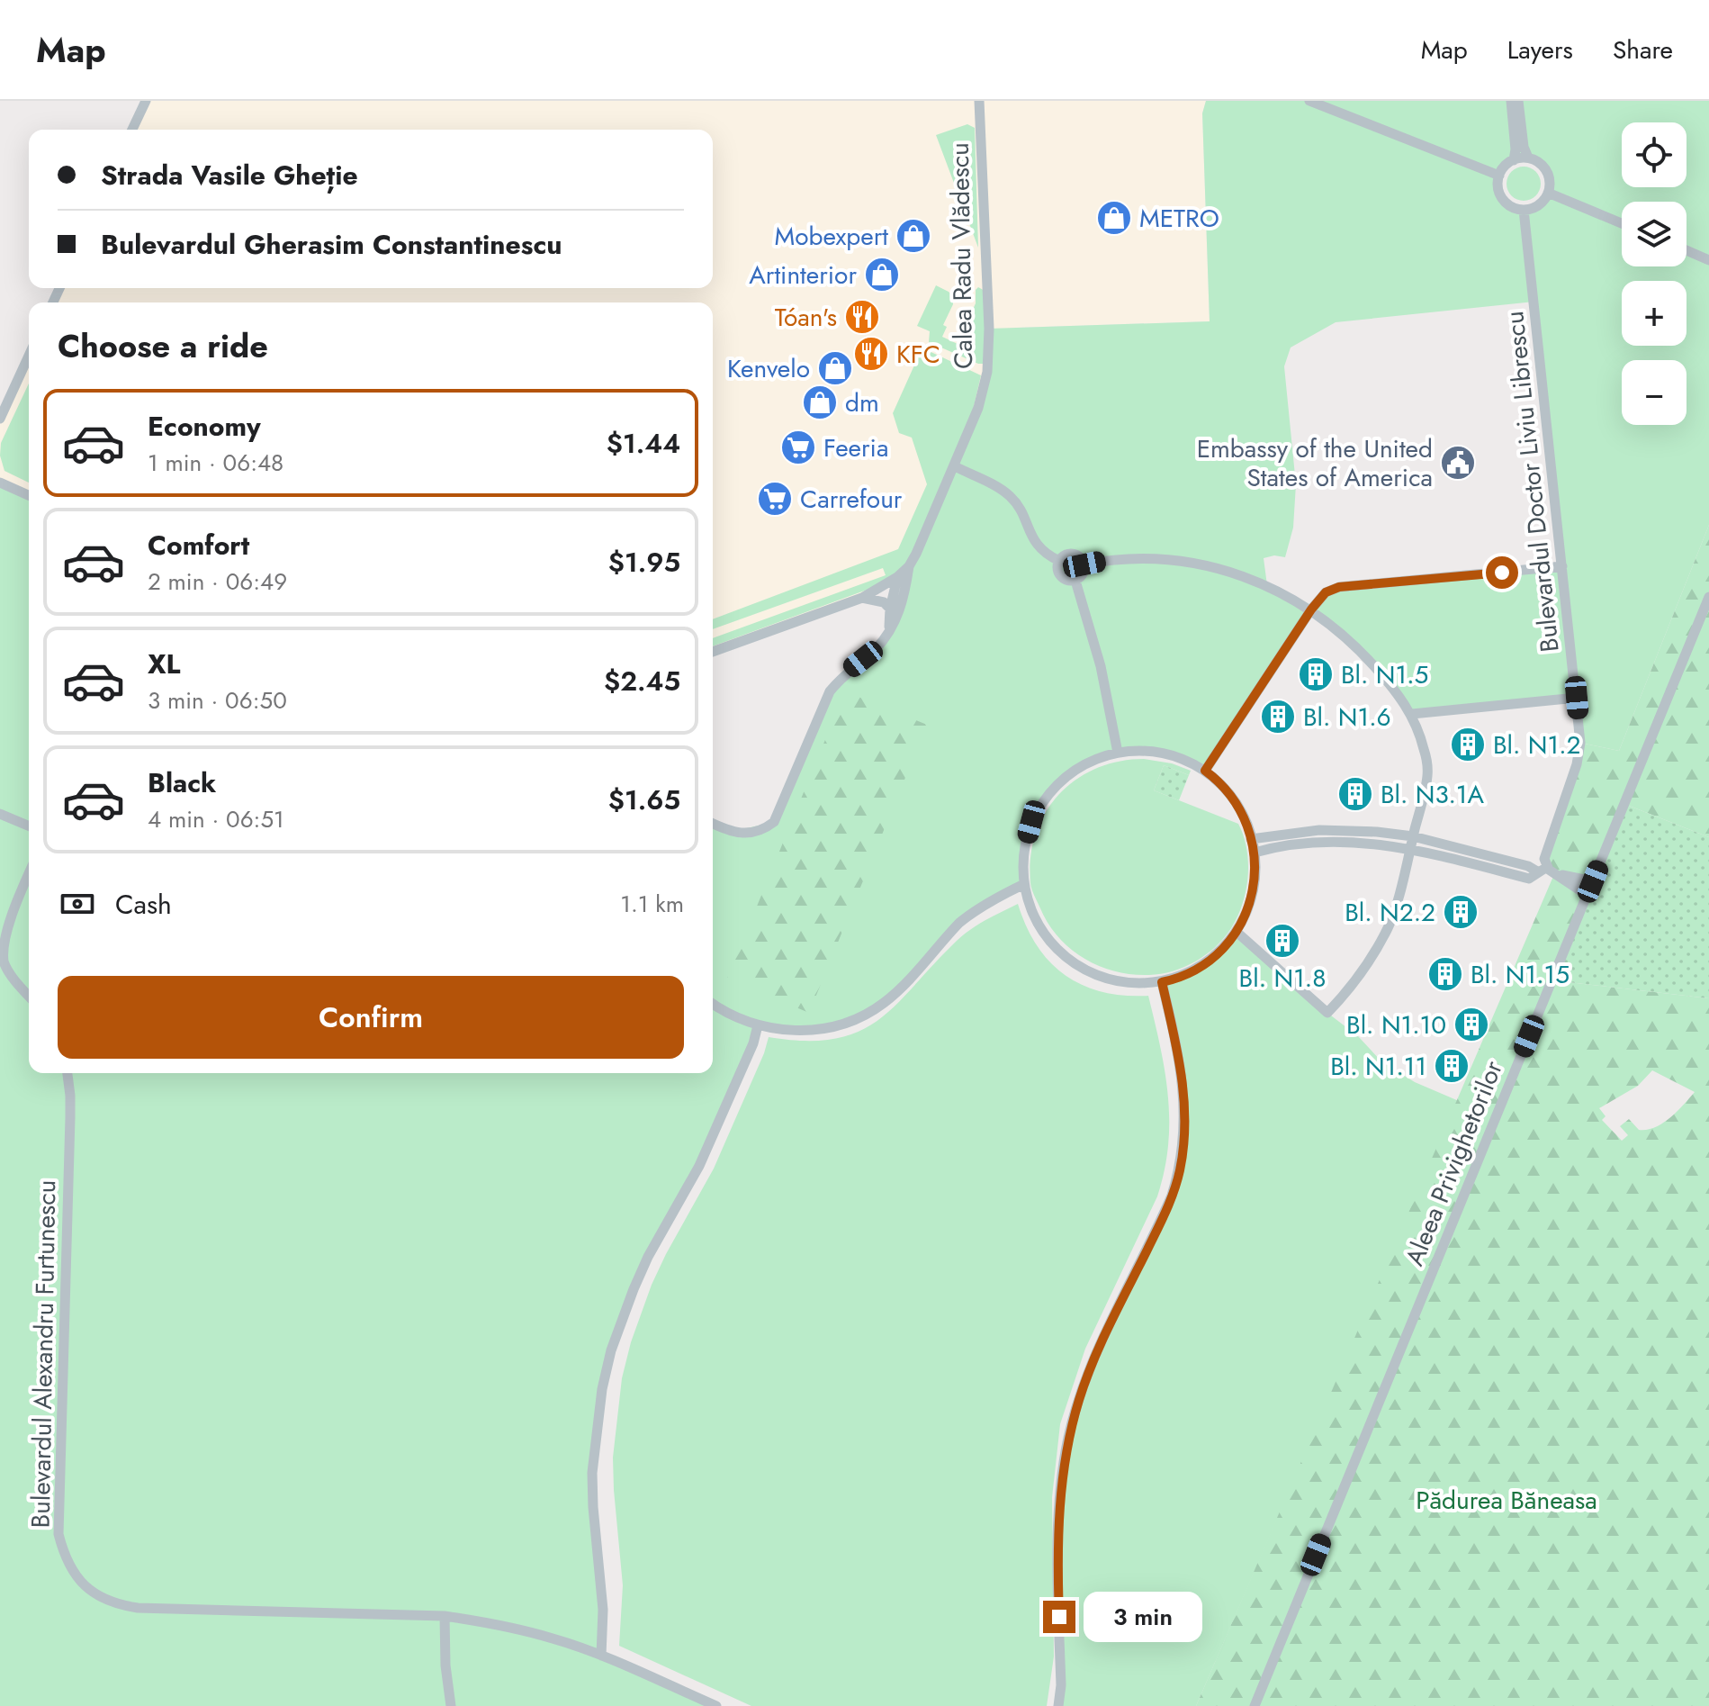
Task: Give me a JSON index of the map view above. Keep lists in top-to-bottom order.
{
  "streets": {
    "street": [
      "Calea Radu Vlădescu",
      "Bulevardul Doctor Liviu Librescu",
      "Aleea Privighetorilor",
      "Bulevardul Alexandru Furtunescu"
    ]
  },
  "parks": ["Pădurea Băneasa"],
  "places": {
    "shop": [
      "METRO",
      "Mobexpert",
      "Artinterior",
      "Kenvelo",
      "dm"
    ],
    "restaurant": ["Tóan's", "KFC"],
    "supermarket": ["Feeria", "Carrefour"],
    "public building": ["Embassy of the United States of America"],
    "building": [
      "Bl. N1.5",
      "Bl. N1.6",
      "Bl. N1.2",
      "Bl. N3.1A",
      "Bl. N2.2",
      "Bl. N1.8",
      "Bl. N1.15",
      "Bl. N1.10",
      "Bl. N1.11"
    ]
  },
  "page": {
    "header": "Map",
    "nav": ["Map", "Layers", "Share"],
    "map_buttons": ["+", "−"],
    "banner": ["Strada Vasile Gheție", "Bulevardul Gherasim Constantinescu"],
    "heading": "Choose a ride",
    "list": [
      {
        "name": "Economy",
        "note": "1 min · 06:48",
        "value": "$1.44"
      },
      {
        "name": "Comfort",
        "note": "2 min · 06:49",
        "value": "$1.95"
      },
      {
        "name": "XL",
        "note": "3 min · 06:50",
        "value": "$2.45"
      },
      {
        "name": "Black",
        "note": "4 min · 06:51",
        "value": "$1.65"
      }
    ],
    "pay": ["Cash", "1.1 km"],
    "buttons": "Confirm",
    "bubble": "3 min"
  }
}
